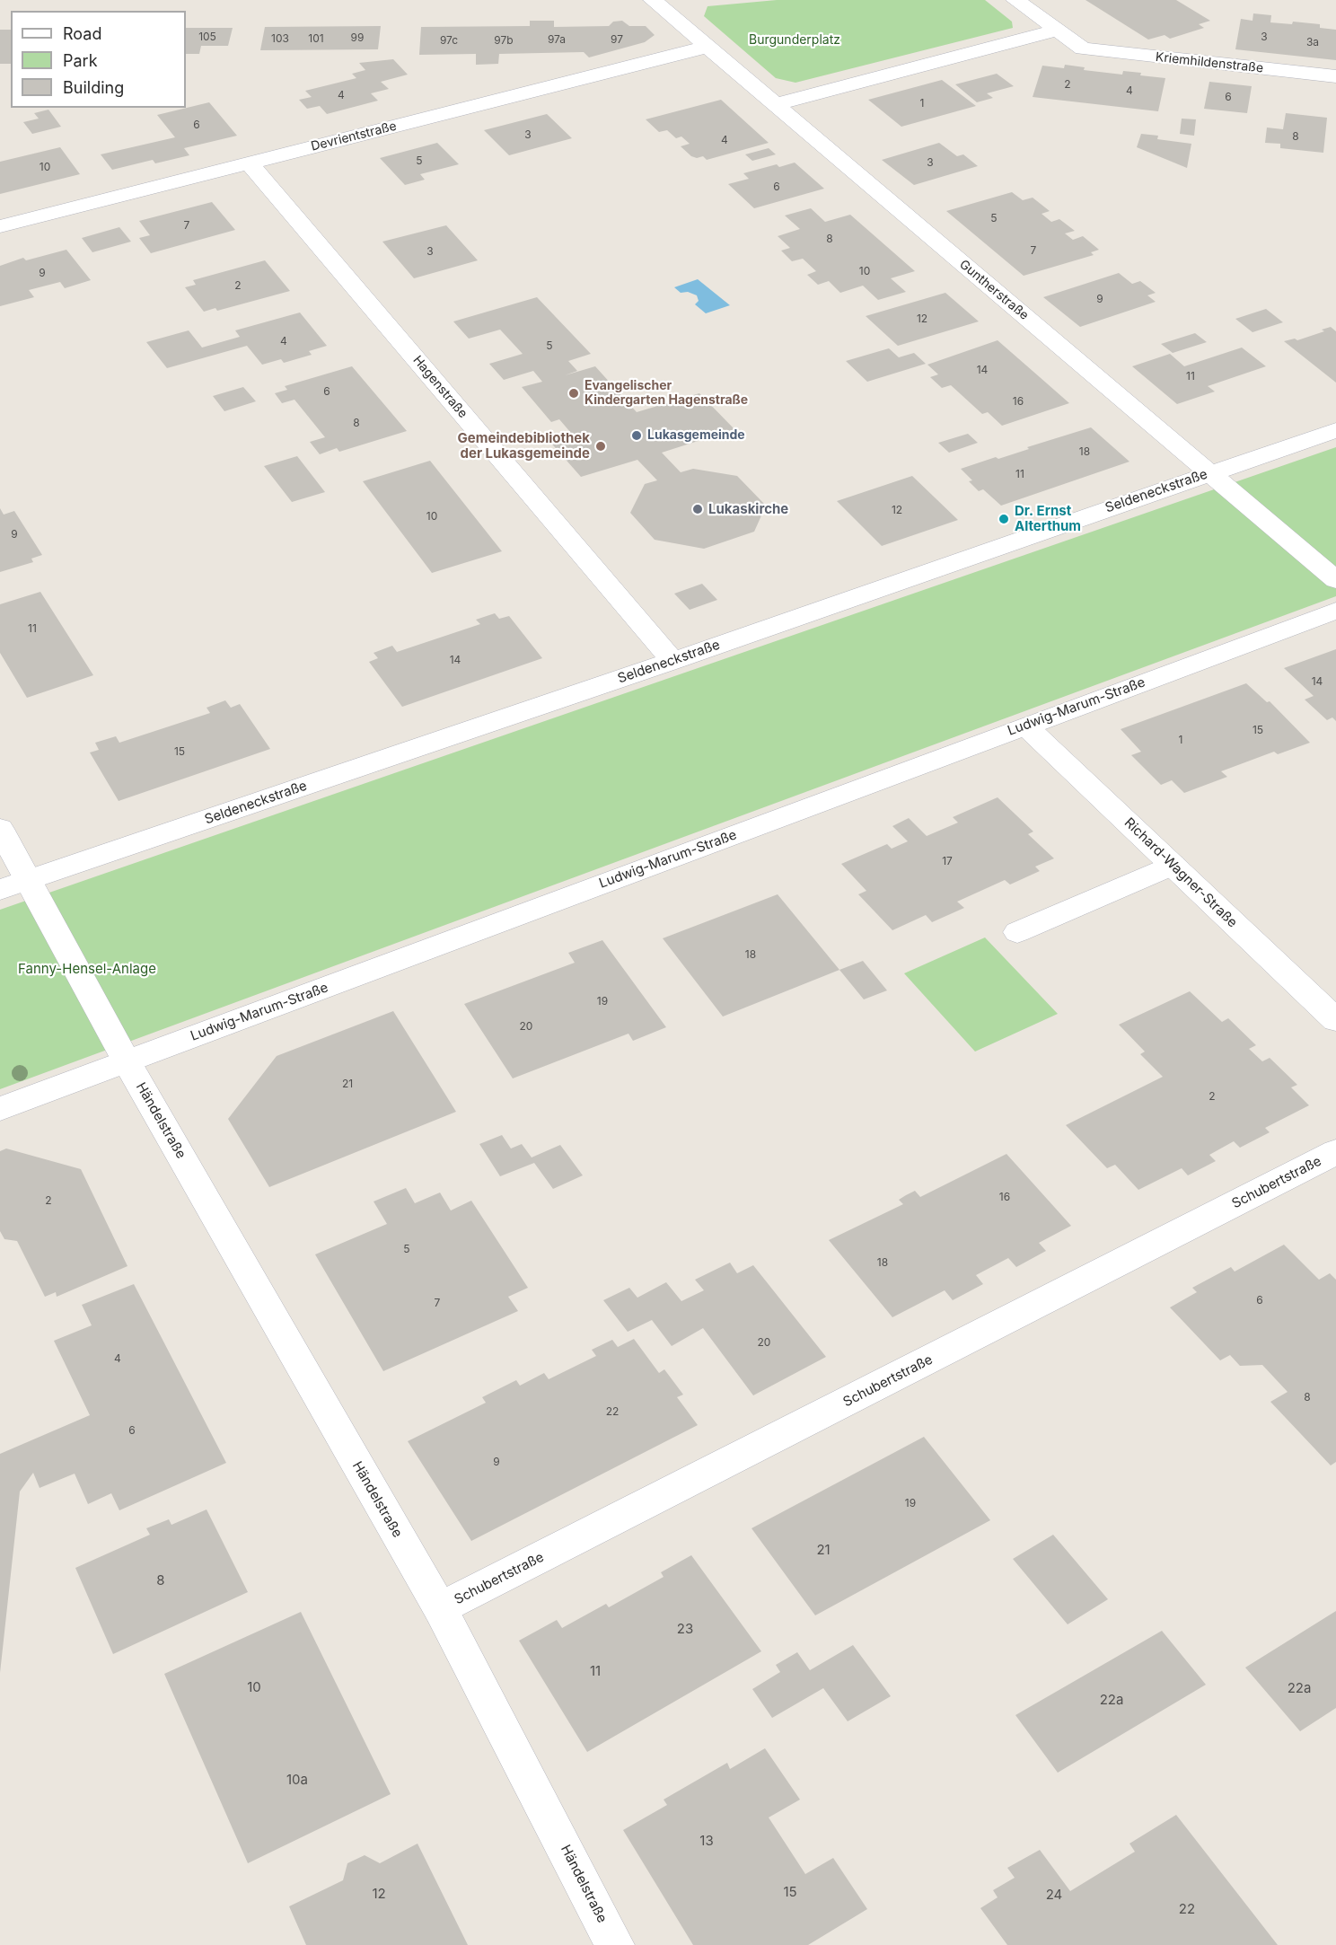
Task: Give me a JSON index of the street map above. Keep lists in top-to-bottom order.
{
  "streets": {
    "street": [
      "Kriemhildenstraße",
      "Devrientstraße",
      "Guntherstraße",
      "Hagenstraße",
      "Seldeneckstraße",
      "Ludwig-Marum-Straße",
      "Richard-Wagner-Straße",
      "Händelstraße",
      "Schubertstraße"
    ]
  },
  "crossings": [
    ["Devrientstraße", "Guntherstraße"],
    ["Devrientstraße", "Hagenstraße"],
    ["Guntherstraße", "Seldeneckstraße"],
    ["Hagenstraße", "Seldeneckstraße"],
    ["Ludwig-Marum-Straße", "Richard-Wagner-Straße"],
    ["Ludwig-Marum-Straße", "Händelstraße"],
    ["Händelstraße", "Schubertstraße"]
  ],
  "parks": ["Burgunderplatz", "Fanny-Hensel-Anlage"],
  "places": [
    "Evangelischer Kindergarten Hagenstraße",
    "Lukasgemeinde",
    "Gemeindebibliothek der Lukasgemeinde",
    "Lukaskirche",
    "Dr. Ernst Alterthum"
  ],
  "house_numbers": [
    "105",
    "3",
    "99",
    "103",
    "101",
    "97a",
    "97",
    "97c",
    "97b",
    "3a",
    "2",
    "4",
    "4",
    "6",
    "1",
    "6",
    "3",
    "8",
    "4",
    "5",
    "3",
    "10",
    "6",
    "5",
    "7",
    "8",
    "7",
    "3",
    "10",
    "9",
    "2",
    "9",
    "12",
    "4",
    "5",
    "14",
    "11",
    "6",
    "16",
    "8",
    "18",
    "11",
    "12",
    "10",
    "9",
    "11",
    "14",
    "14",
    "15",
    "1",
    "15",
    "17",
    "18",
    "19",
    "20",
    "21",
    "2",
    "16",
    "2",
    "5",
    "18",
    "6",
    "7",
    "20",
    "4",
    "8",
    "22",
    "6",
    "9",
    "19",
    "21",
    "8",
    "23",
    "11",
    "10",
    "22a",
    "22a",
    "10a",
    "13",
    "15",
    "12",
    "24",
    "22"
  ],
  "legend": ["Road", "Park", "Building"]
}
